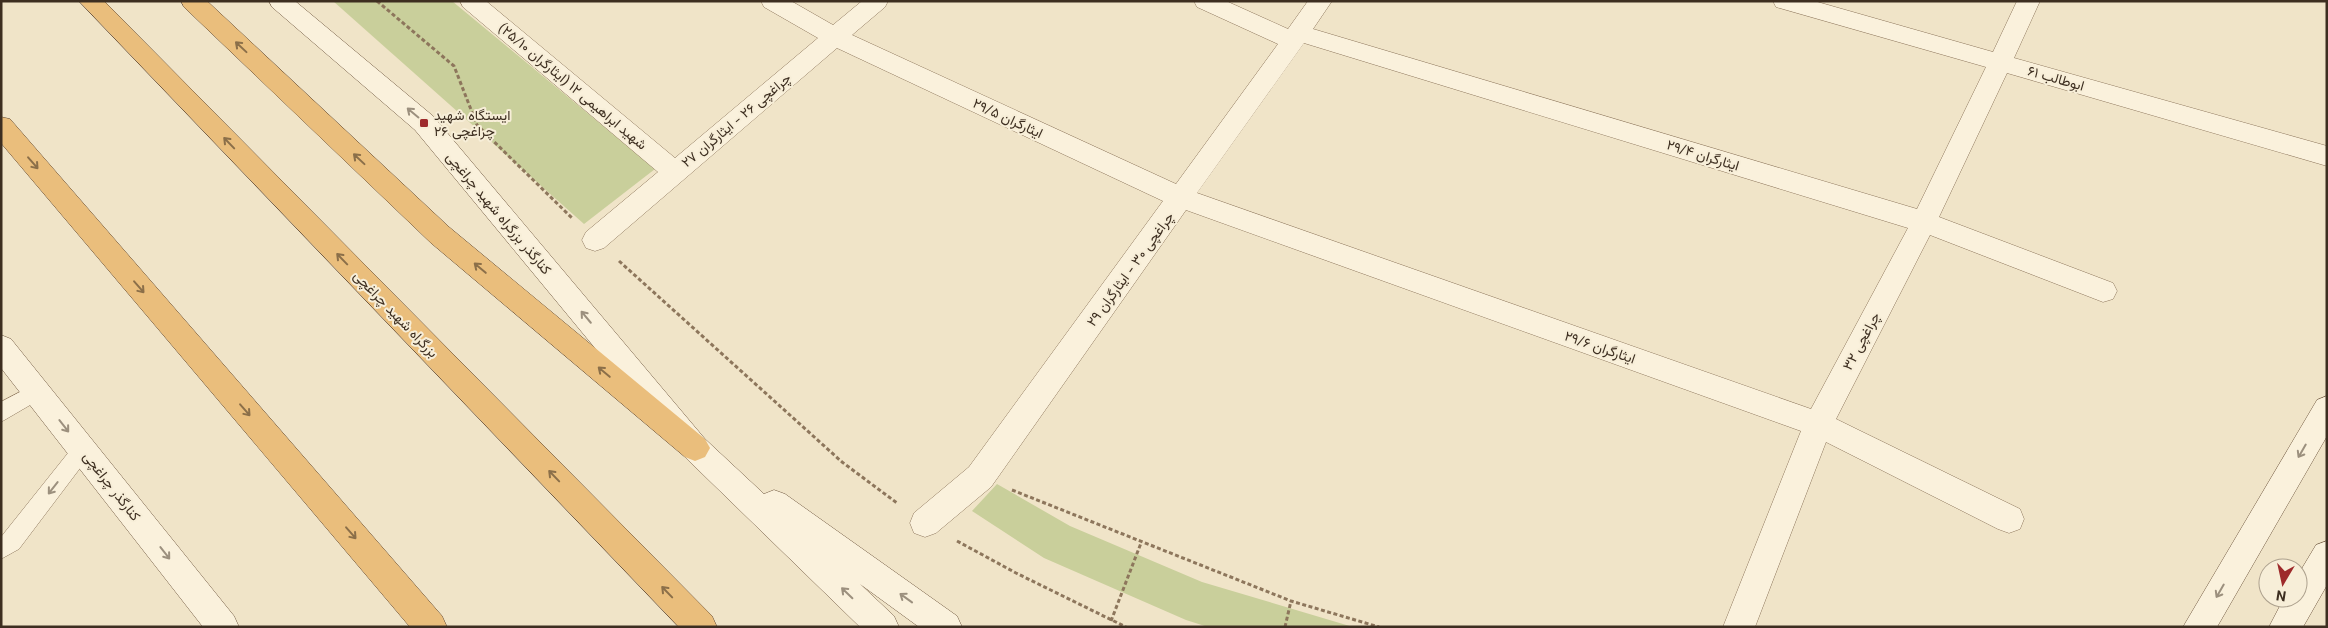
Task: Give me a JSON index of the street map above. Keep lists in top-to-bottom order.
{
  "streets": {
    "highway": ["بزرگراه شهید چراغچی"],
    "street": [
      "ابوطالب ۶۱",
      "شهید ابراهیمی ۱۲ (ایثارگران ۲۵/۱۰)",
      "ایثارگران ۲۹/۵",
      "چراغچی ۲۶ - ایثارگران ۲۷",
      "ایثارگران ۲۹/۴",
      "کنارگذر بزرگراه شهید چراغچی",
      "چراغچی ۳۰ - ایثارگران ۲۹",
      "چراغچی ۳۲",
      "ایثارگران ۲۹/۶",
      "کنارگذر چراغچی"
    ]
  },
  "crossings": [
    ["ابوطالب ۶۱", "چراغچی ۳۲"],
    ["شهید ابراهیمی ۱۲ (ایثارگران ۲۵/۱۰)", "چراغچی ۲۶ - ایثارگران ۲۷"],
    ["ایثارگران ۲۹/۵", "چراغچی ۲۶ - ایثارگران ۲۷"],
    ["ایثارگران ۲۹/۵", "چراغچی ۳۰ - ایثارگران ۲۹"],
    ["ایثارگران ۲۹/۵", "ایثارگران ۲۹/۶"],
    ["ایثارگران ۲۹/۴", "چراغچی ۳۰ - ایثارگران ۲۹"],
    ["ایثارگران ۲۹/۴", "چراغچی ۳۲"],
    ["چراغچی ۳۰ - ایثارگران ۲۹", "ایثارگران ۲۹/۶"],
    ["چراغچی ۳۲", "ایثارگران ۲۹/۶"]
  ],
  "one_way": ["کنارگذر بزرگراه شهید چراغچی", "کنارگذر چراغچی"],
  "places": {
    "transit": ["ایستگاه شهید چراغچی ۲۶"]
  },
  "north": "bottom"
}
